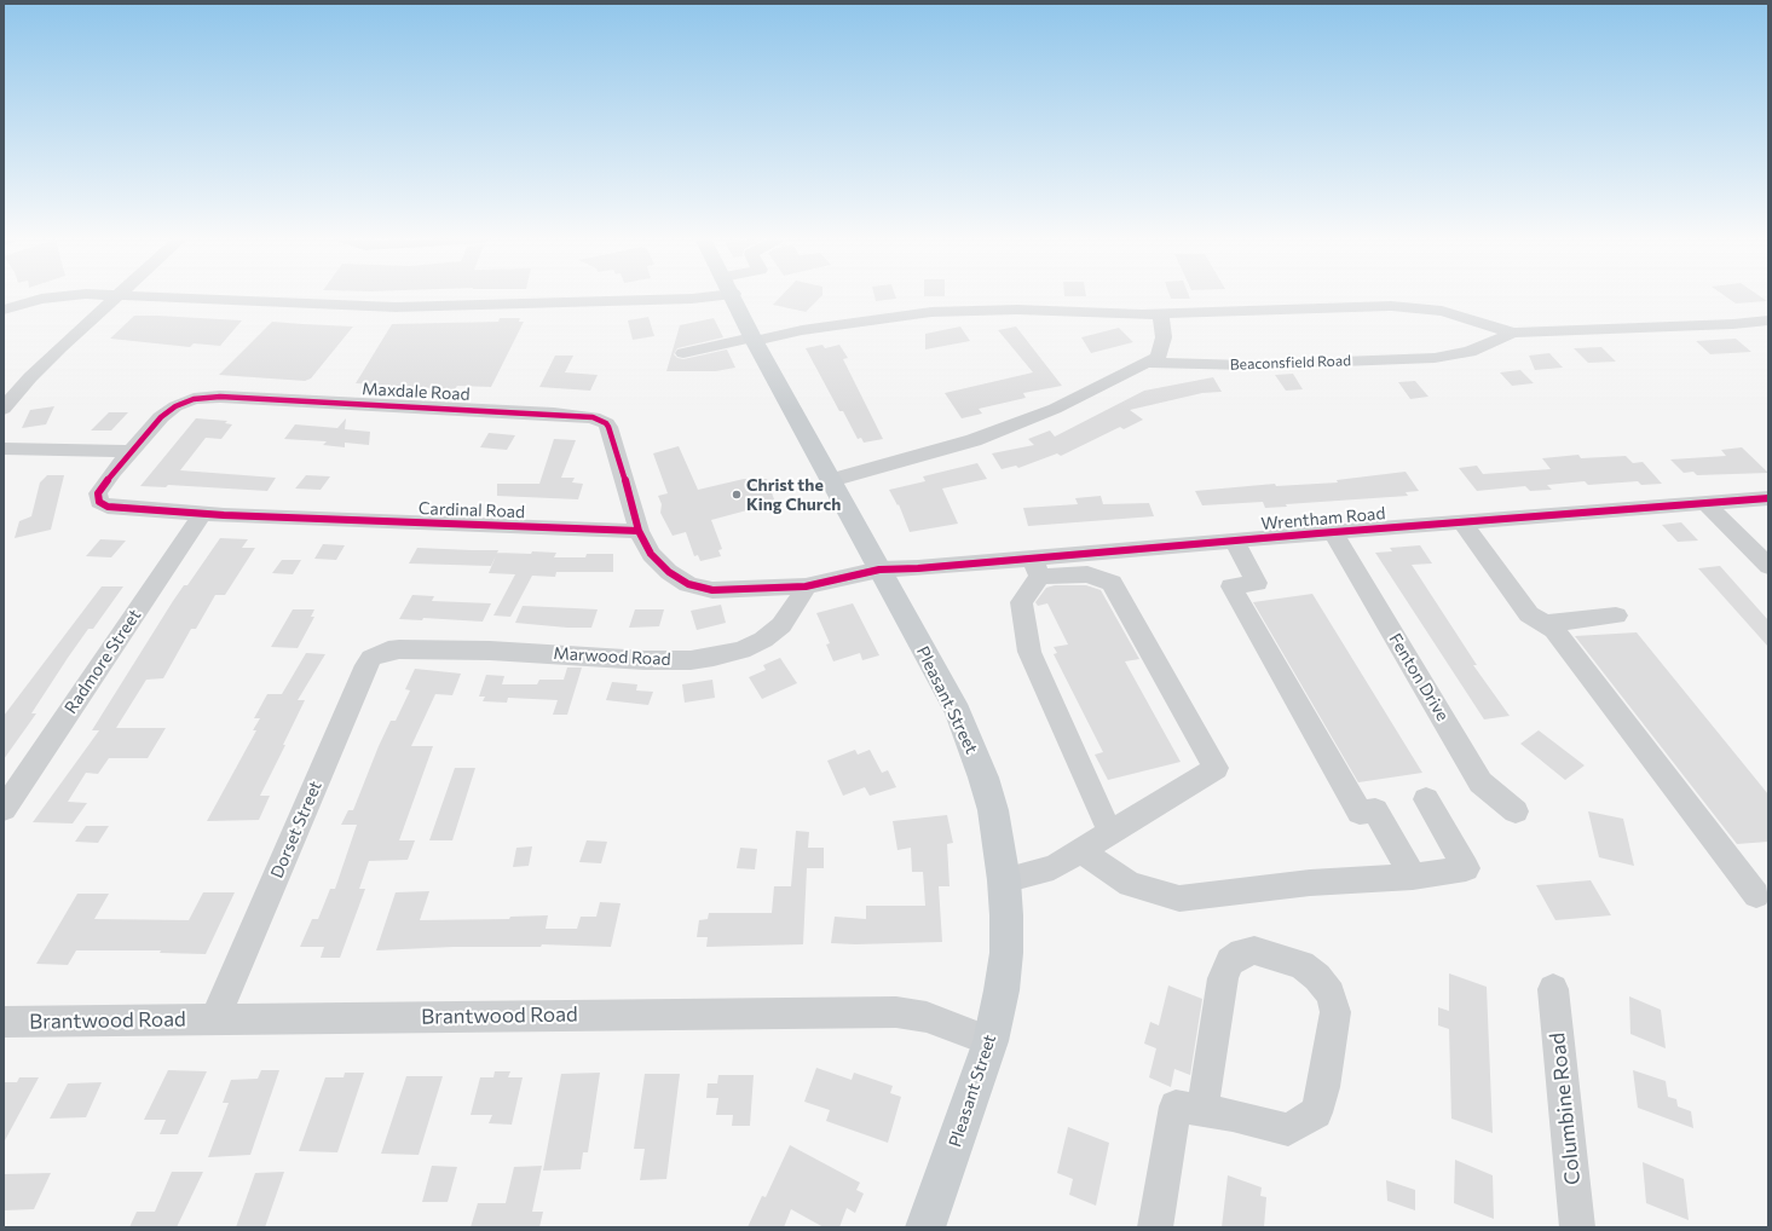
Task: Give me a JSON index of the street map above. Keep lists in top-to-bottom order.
{
  "streets": {
    "main road": ["Pleasant Street"],
    "street": [
      "Beaconsfield Road",
      "Maxdale Road",
      "Cardinal Road",
      "Wrentham Road",
      "Marwood Road",
      "Radmore Street",
      "Fenton Drive",
      "Dorset Street",
      "Brantwood Road",
      "Columbine Road"
    ]
  },
  "crossings": [
    ["Beaconsfield Road", "Pleasant Street"],
    ["Maxdale Road", "Cardinal Road"],
    ["Cardinal Road", "Radmore Street"],
    ["Wrentham Road", "Fenton Drive"],
    ["Wrentham Road", "Pleasant Street"],
    ["Marwood Road", "Dorset Street"],
    ["Pleasant Street", "Brantwood Road"],
    ["Dorset Street", "Brantwood Road"]
  ],
  "places": ["Christ the King Church"]
}
